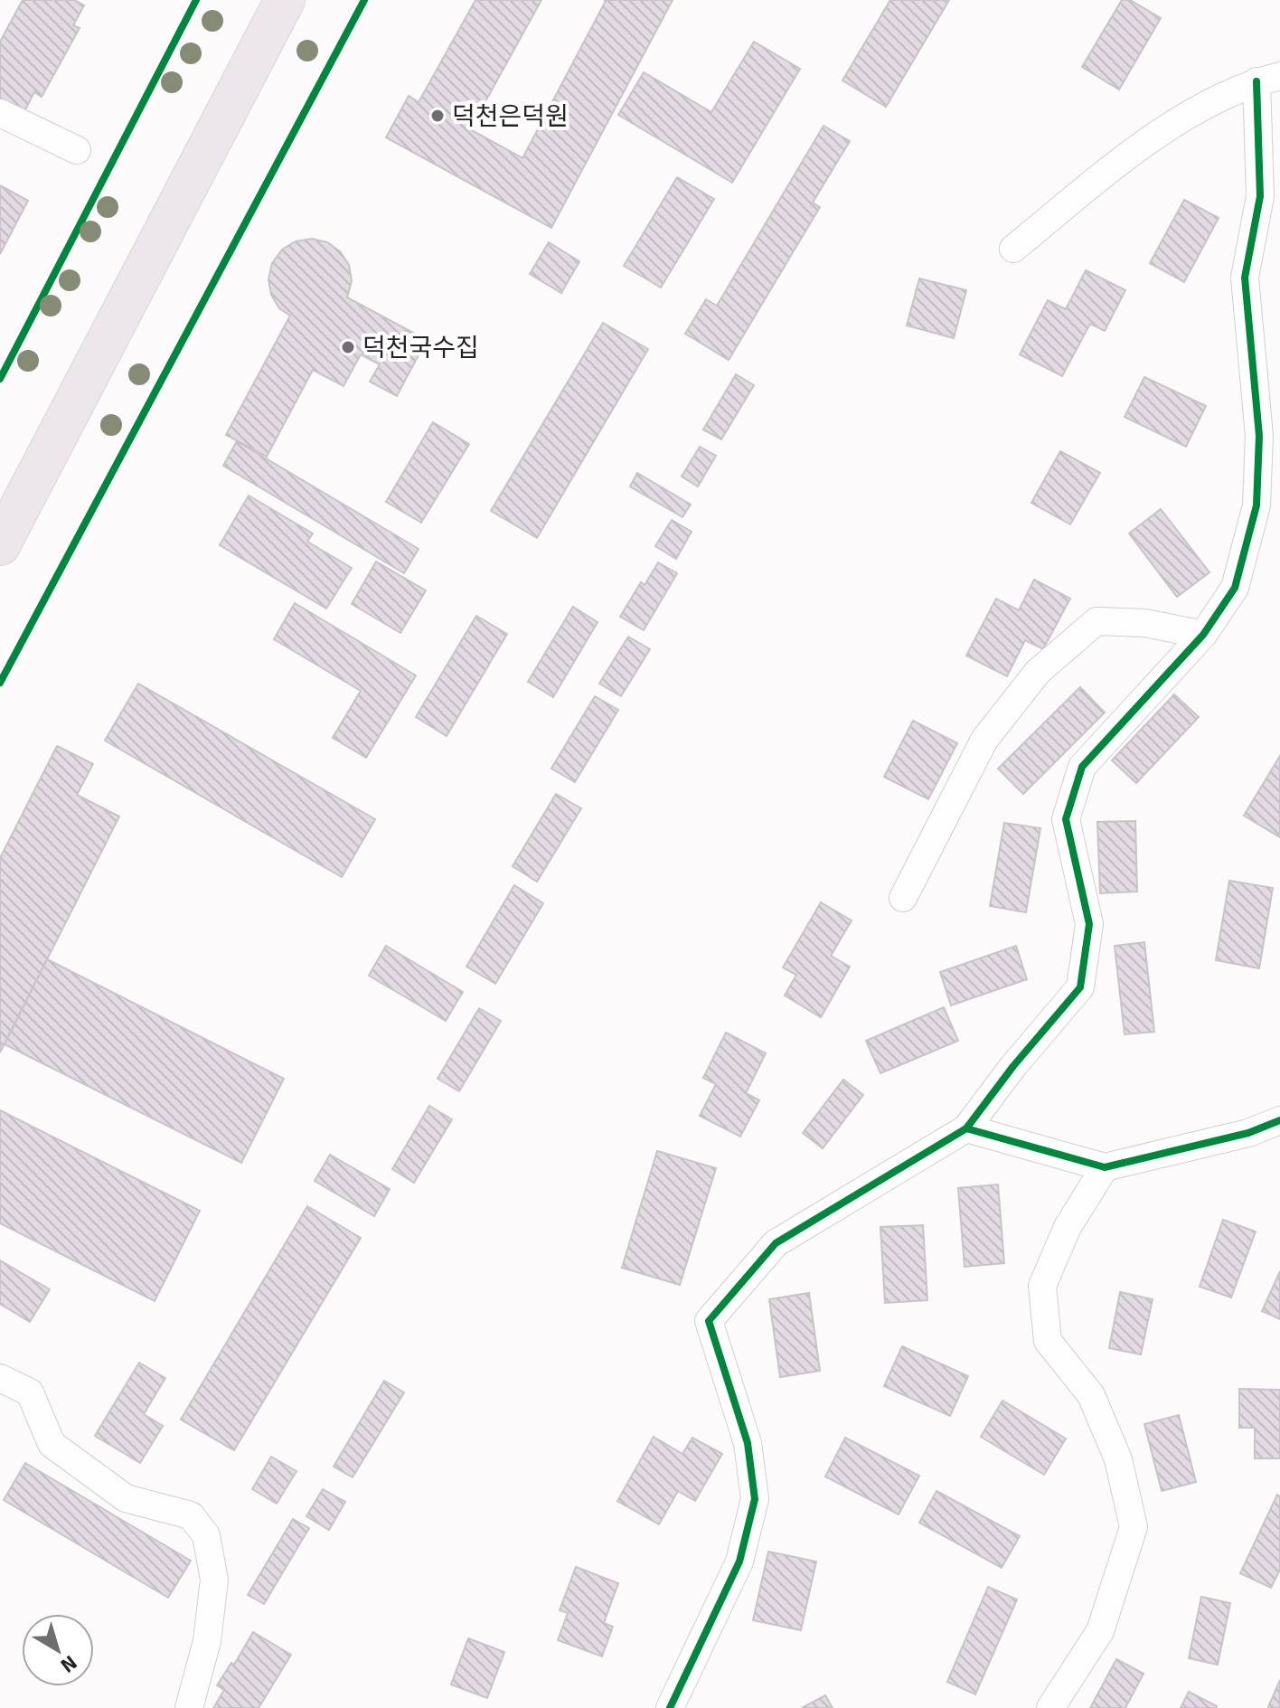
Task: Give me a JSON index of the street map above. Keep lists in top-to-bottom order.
{
  "places": ["덕천은덕원", "덕천국수집"],
  "north": "bottom right"
}
